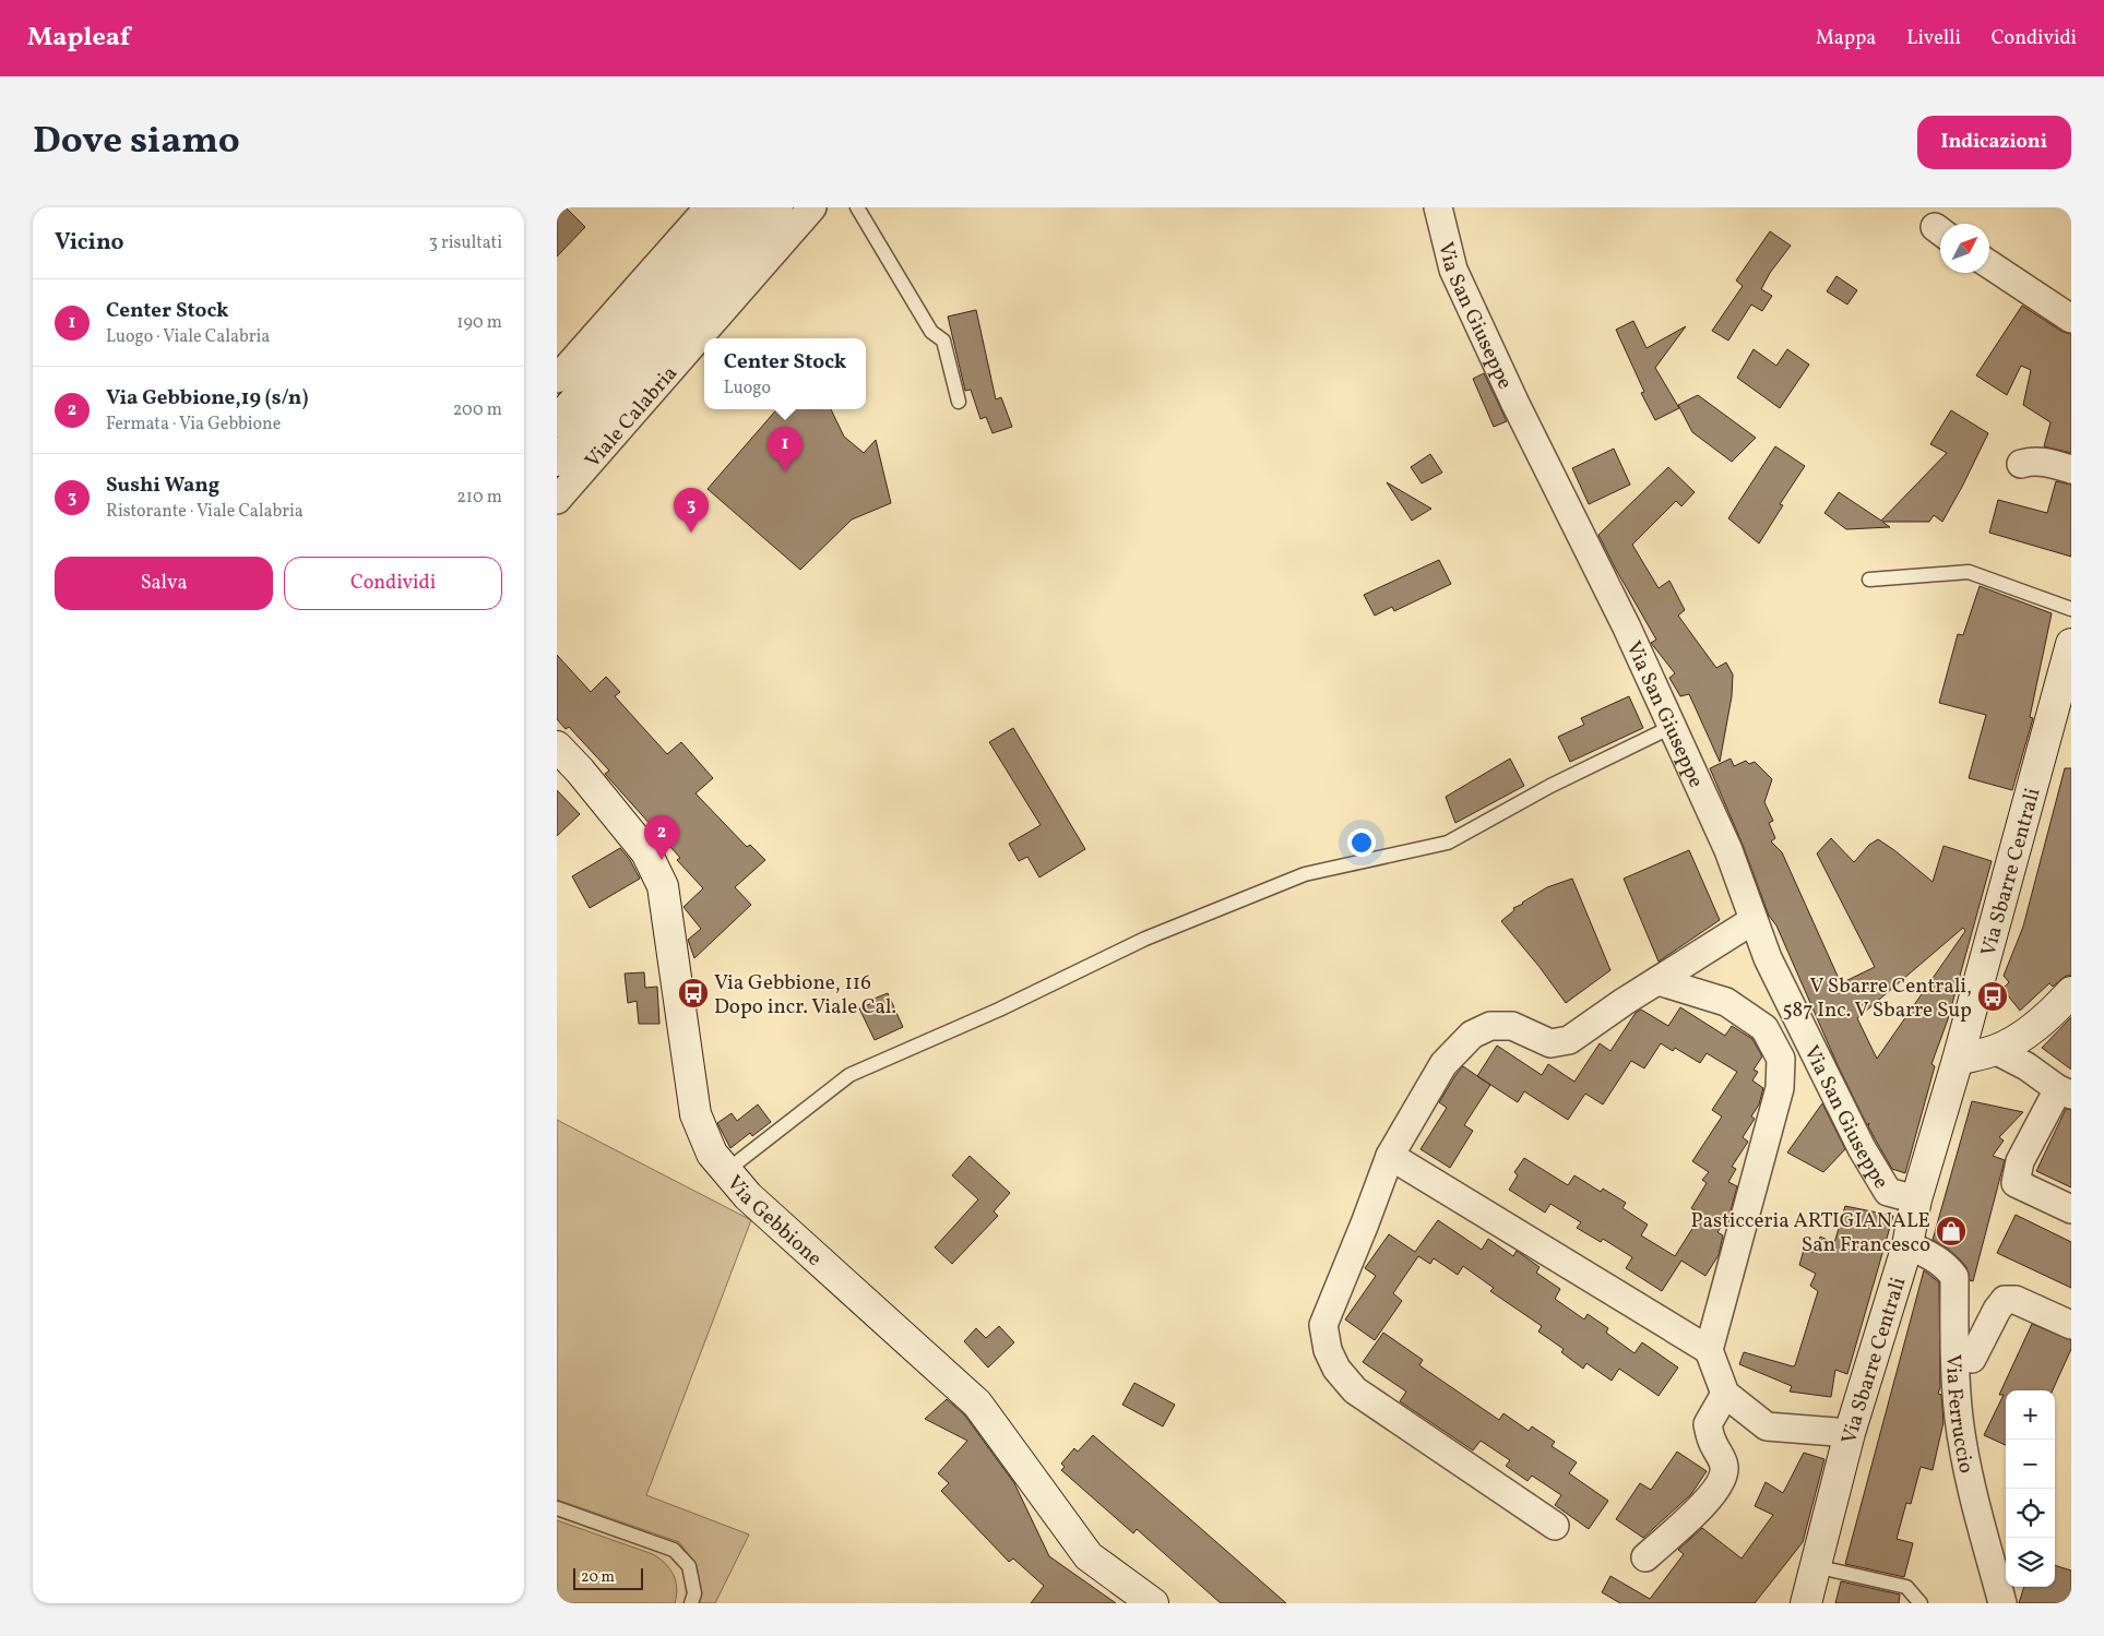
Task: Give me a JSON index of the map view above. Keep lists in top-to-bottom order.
{
  "streets": {
    "street": [
      "Via San Giuseppe",
      "Viale Calabria",
      "Via Sbarre Centrali",
      "Via Gebbione",
      "Via Ferruccio"
    ]
  },
  "crossings": [
    ["Via San Giuseppe", "Via Sbarre Centrali"],
    ["Via Sbarre Centrali", "Via Ferruccio"]
  ],
  "places": {
    "bus stop": ["Via Gebbione, 116 Dopo incr. Viale Cal.", "V Sbarre Centrali, 587 Inc. V Sbarre Sup"],
    "shop": ["Pasticceria ARTIGIANALE San Francesco"]
  },
  "scale_bar": "20 m",
  "north": "top right",
  "page": {
    "header": "Mapleaf",
    "nav": ["Mappa", "Livelli", "Condividi"],
    "title": "Dove siamo",
    "buttons": [
      "Indicazioni",
      ["Salva", "Condividi"]
    ],
    "heading": ["Vicino", "3 risultati"],
    "list": [
      {
        "mark": "1",
        "name": "Center Stock",
        "note": "Luogo · Viale Calabria",
        "value": "190 m"
      },
      {
        "mark": "2",
        "name": "Via Gebbione,19 (s/n)",
        "note": "Fermata · Via Gebbione",
        "value": "200 m"
      },
      {
        "mark": "3",
        "name": "Sushi Wang",
        "note": "Ristorante · Viale Calabria",
        "value": "210 m"
      }
    ],
    "popup": ["Center Stock", "Luogo"],
    "pins": ["1", "3", "2"],
    "map_buttons": ["+", "−"],
    "scale": "20 m"
  }
}
